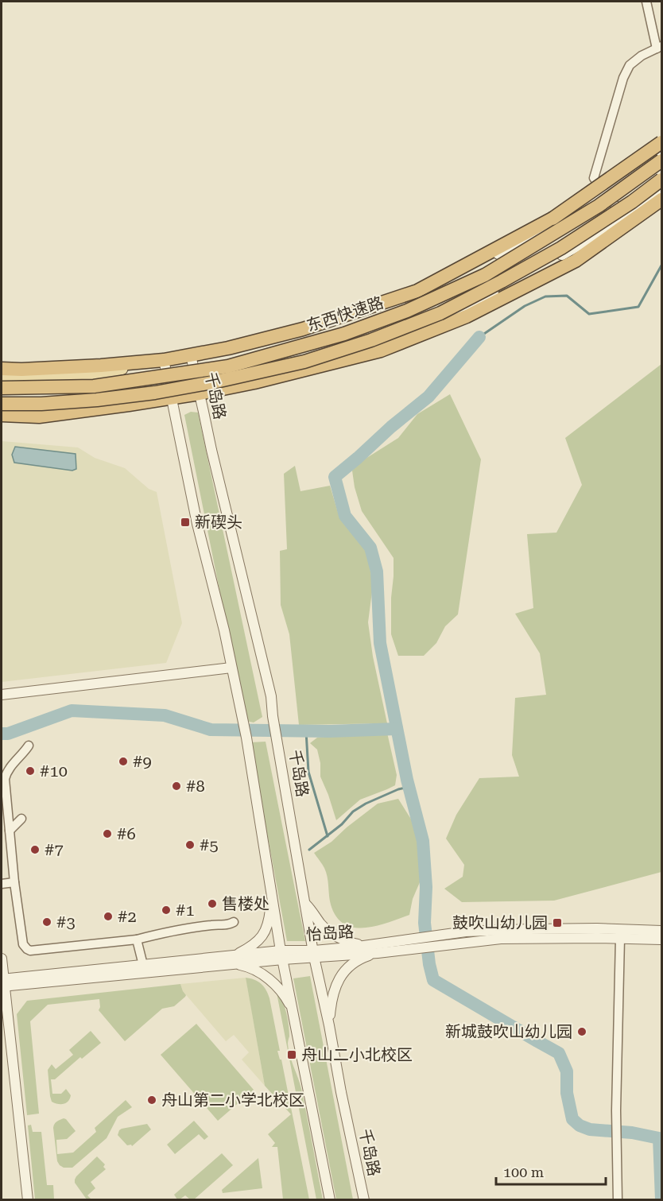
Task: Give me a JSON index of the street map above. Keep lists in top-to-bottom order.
{
  "streets": {
    "highway": ["东西快速路"],
    "street": ["千岛路", "怡岛路"]
  },
  "crossings": [
    ["千岛路", "怡岛路"]
  ],
  "places": {
    "transit": ["新碶头", "鼓吹山幼儿园", "舟山二小北校区"],
    "other": [
      "#9",
      "#10",
      "#8",
      "#6",
      "#5",
      "#7",
      "售楼处",
      "#1",
      "#2",
      "#3",
      "新城鼓吹山幼儿园",
      "舟山第二小学北校区"
    ]
  },
  "scale_bar": "100 m"
}
